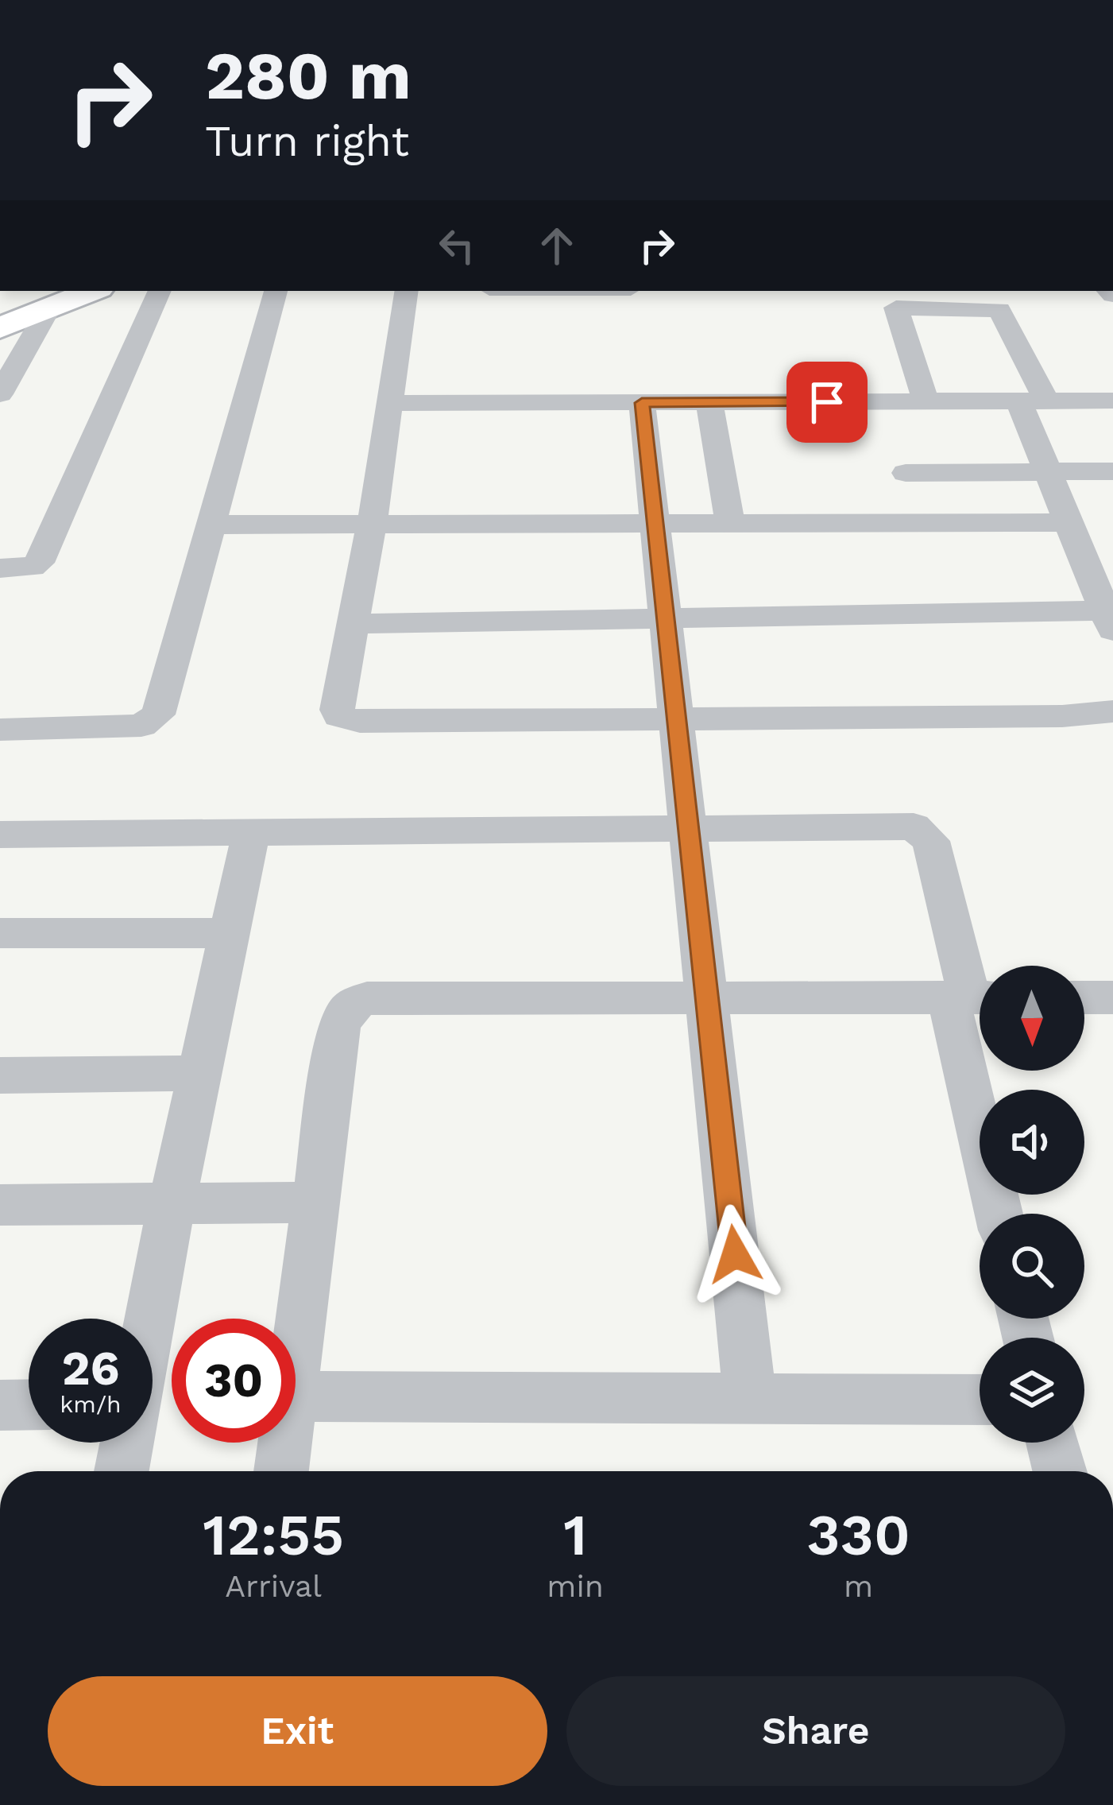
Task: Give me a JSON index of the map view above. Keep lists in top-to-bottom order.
{
  "north": "bottom",
  "page": {
    "turn": ["280 m", "Turn right"],
    "speed": "26 km/h",
    "limit": "30",
    "eta": [
      "12:55",
      "Arrival",
      "1",
      "min",
      "330",
      "m"
    ],
    "buttons": ["Exit", "Share"]
  }
}
